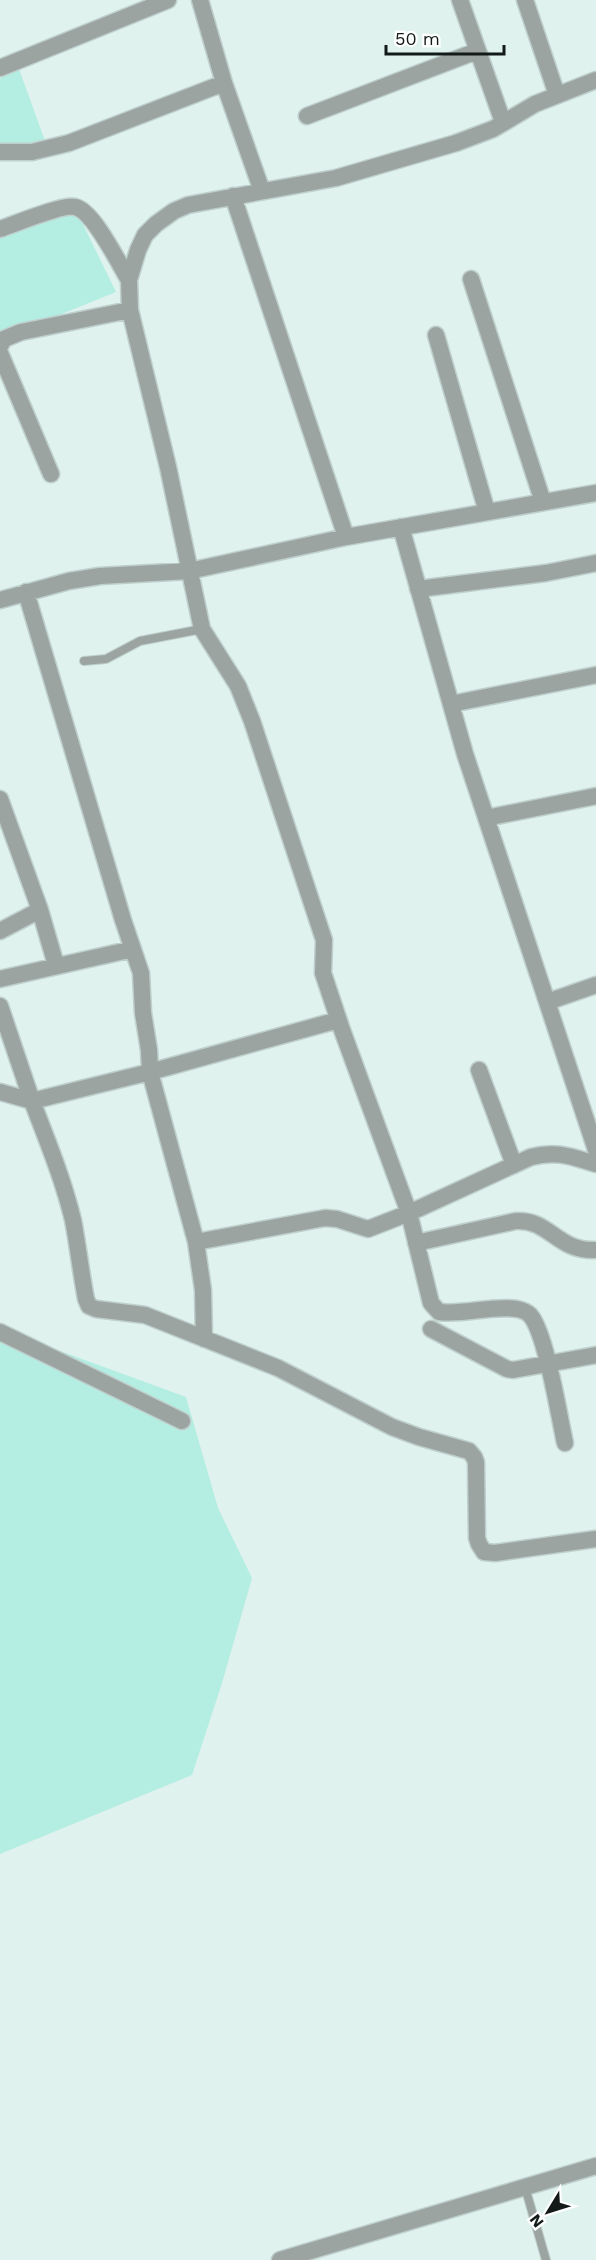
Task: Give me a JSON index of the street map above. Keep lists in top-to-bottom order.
{
  "scale_bar": "50 m",
  "north": "bottom left"
}
